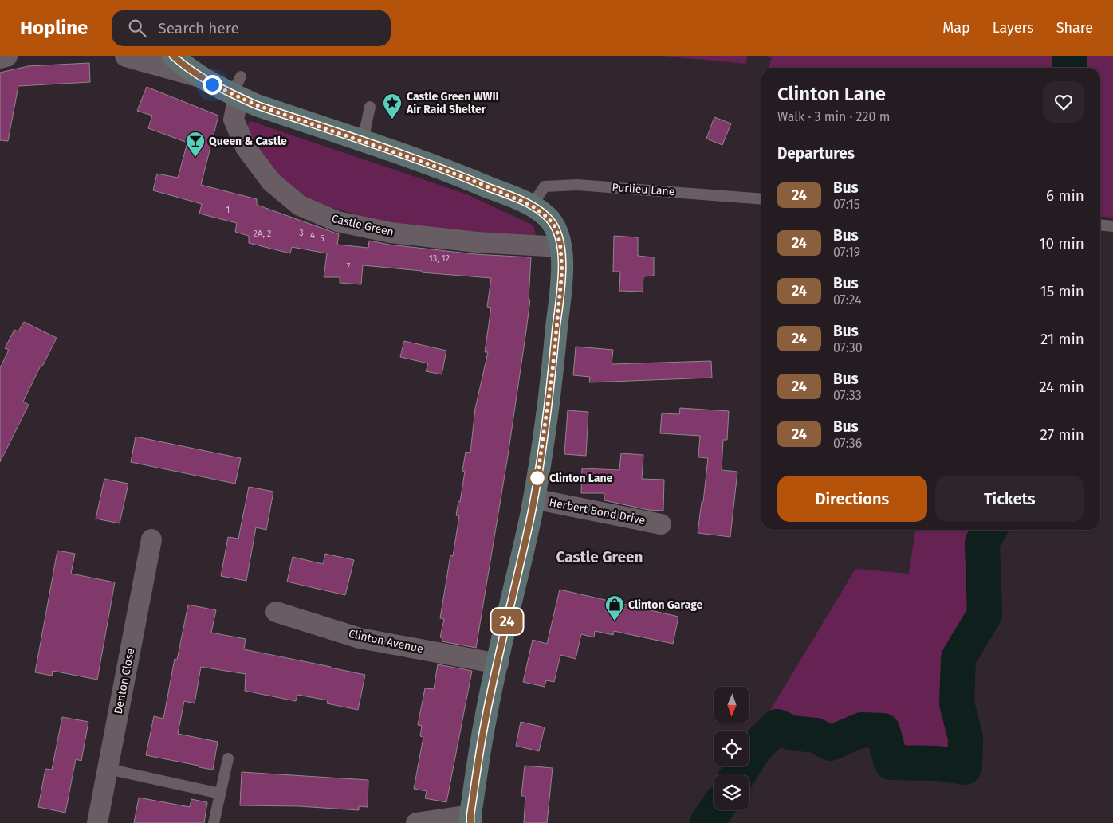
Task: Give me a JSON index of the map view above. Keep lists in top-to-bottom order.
{
  "streets": {
    "street": [
      "Castle Green",
      "Herbert Bond Drive",
      "Clinton Avenue",
      "Denton Close"
    ],
    "lane": ["Purlieu Lane"]
  },
  "districts": ["Castle Green"],
  "places": {
    "place": ["Castle Green WWII Air Raid Shelter"],
    "bar": ["Queen & Castle"],
    "other": ["Clinton Lane"],
    "shop": ["Clinton Garage"]
  },
  "lines": ["bus line 24"],
  "house_numbers": [
    "1",
    "3",
    "2A, 2",
    "4",
    "5",
    "13, 12",
    "7"
  ],
  "north": "bottom",
  "page": {
    "header": "Hopline",
    "search": "Search here",
    "nav": ["Map", "Layers", "Share"],
    "on_map": "24",
    "heading": [
      ["Clinton Lane", "Walk · 3 min · 220 m"],
      "Departures"
    ],
    "list": [
      {
        "mark": "24",
        "name": "Bus",
        "note": "07:15",
        "value": "6 min"
      },
      {
        "mark": "24",
        "name": "Bus",
        "note": "07:19",
        "value": "10 min"
      },
      {
        "mark": "24",
        "name": "Bus",
        "note": "07:24",
        "value": "15 min"
      },
      {
        "mark": "24",
        "name": "Bus",
        "note": "07:30",
        "value": "21 min"
      },
      {
        "mark": "24",
        "name": "Bus",
        "note": "07:33",
        "value": "24 min"
      },
      {
        "mark": "24",
        "name": "Bus",
        "note": "07:36",
        "value": "27 min"
      }
    ],
    "buttons": ["Directions", "Tickets"]
  }
}
